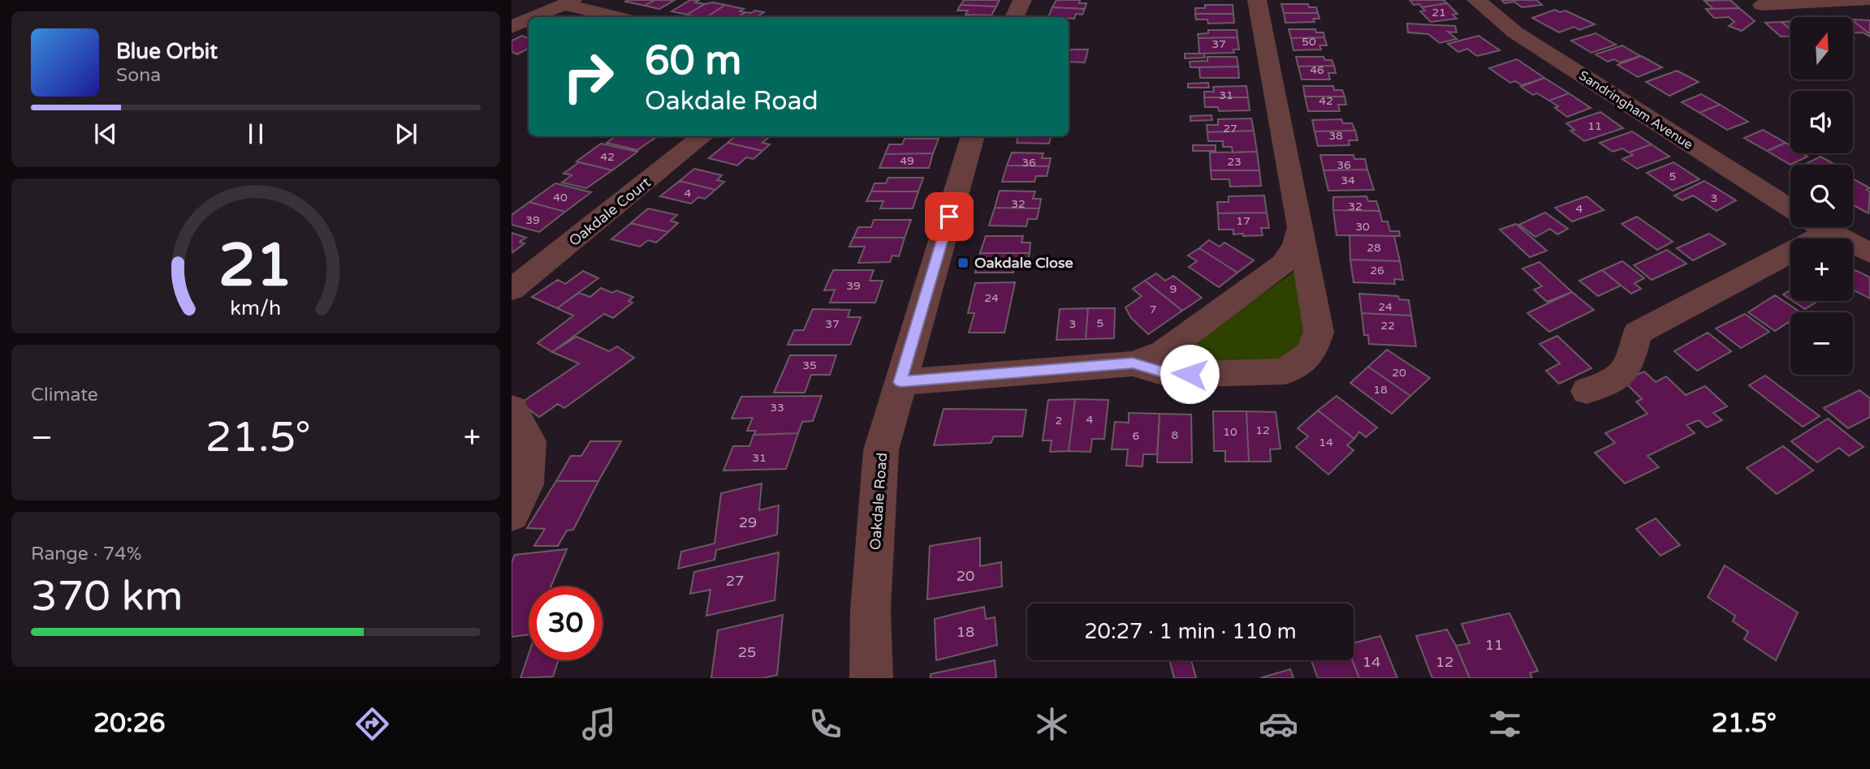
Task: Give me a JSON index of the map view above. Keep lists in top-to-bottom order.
{
  "streets": {
    "street": ["Sandringham Avenue", "Oakdale Court", "Oakdale Road"]
  },
  "places": {
    "transit": ["Oakdale Close"]
  },
  "house_numbers": [
    "21",
    "50",
    "37",
    "46",
    "31",
    "42",
    "11",
    "27",
    "38",
    "42",
    "49",
    "23",
    "36",
    "36",
    "5",
    "34",
    "4",
    "40",
    "3",
    "32",
    "32",
    "4",
    "39",
    "17",
    "30",
    "28",
    "26",
    "39",
    "9",
    "24",
    "24",
    "7",
    "5",
    "37",
    "3",
    "22",
    "35",
    "20",
    "18",
    "33",
    "4",
    "2",
    "12",
    "10",
    "8",
    "6",
    "14",
    "31",
    "29",
    "20",
    "27",
    "18",
    "11",
    "25",
    "14",
    "12"
  ],
  "north": "top",
  "page": {
    "map_buttons": ["+", "−"],
    "turn": ["60 m", "Oakdale Road"],
    "song": ["Blue Orbit", "Sona"],
    "tile": [
      "Climate",
      ["Range · 74%", "370 km"]
    ],
    "heat": ["−", "21.5°", "+"],
    "limit": "30",
    "trip": "20:27 · 1 min · 110 m",
    "tabs": ["20:26", "21.5°"],
    "gauge": ["21", "km/h"]
  }
}
